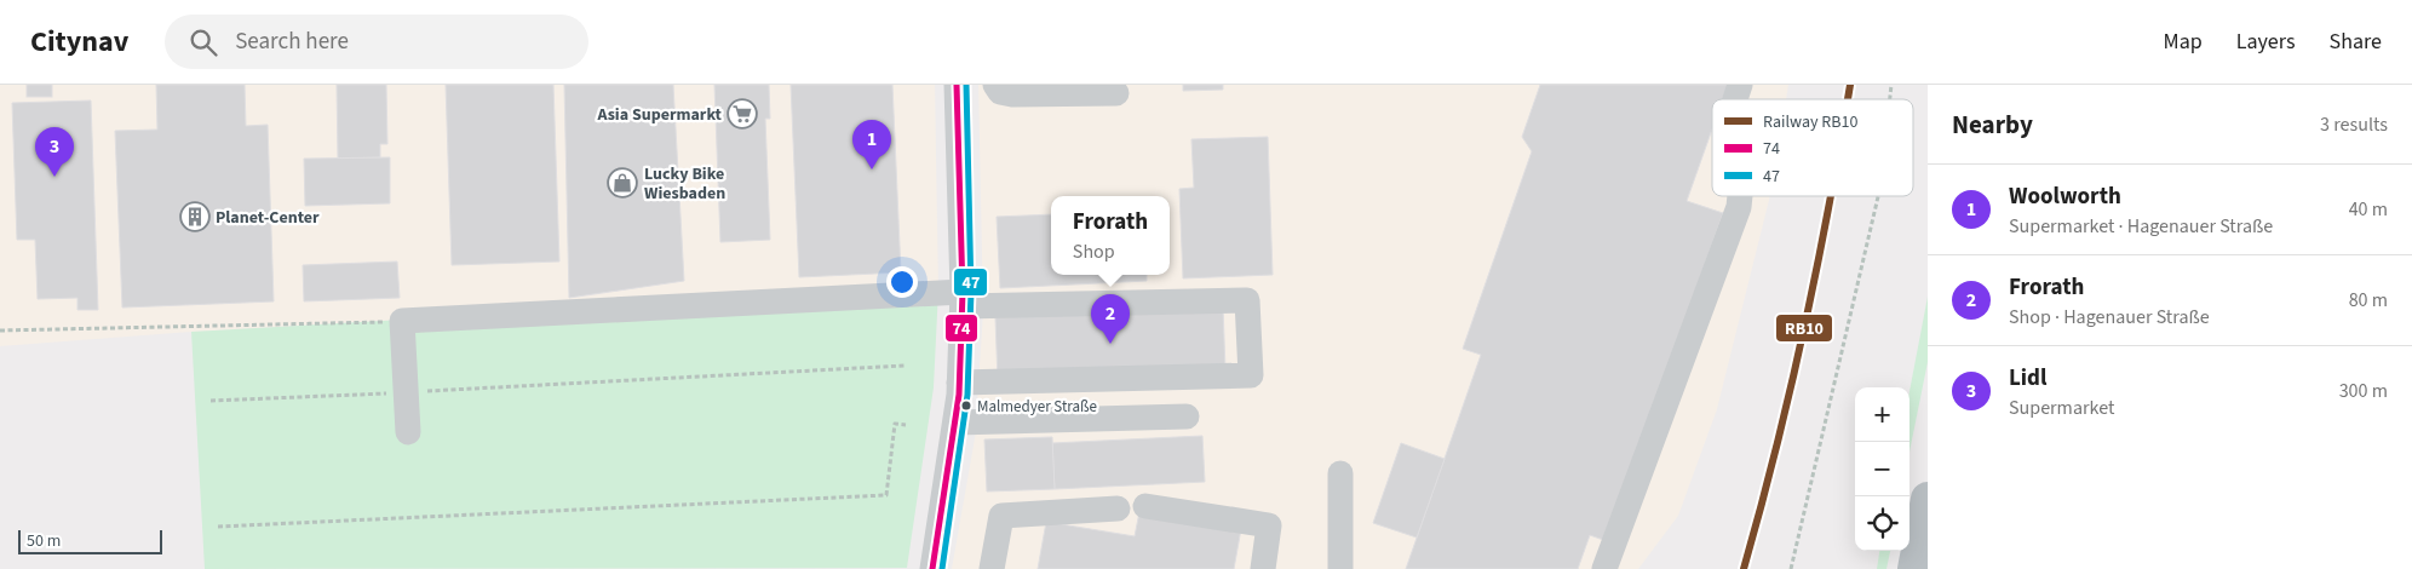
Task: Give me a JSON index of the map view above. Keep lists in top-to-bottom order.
{
  "places": {
    "supermarket": ["Asia Supermarkt"],
    "shop": ["Lucky Bike Wiesbaden"],
    "building": ["Planet-Center"],
    "other": ["Malmedyer Straße"]
  },
  "lines": ["rail line RB10", "transit line 74", "transit line 47"],
  "legend": ["Railway RB10", "74", "47"],
  "scale_bar": "50 m",
  "page": {
    "header": "Citynav",
    "search": "Search here",
    "nav": ["Map", "Layers", "Share"],
    "heading": ["Nearby", "3 results"],
    "pins": ["1", "3", "2"],
    "list": [
      {
        "mark": "1",
        "name": "Woolworth",
        "note": "Supermarket · Hagenauer Straße",
        "value": "40 m"
      },
      {
        "mark": "2",
        "name": "Frorath",
        "note": "Shop · Hagenauer Straße",
        "value": "80 m"
      },
      {
        "mark": "3",
        "name": "Lidl",
        "note": "Supermarket",
        "value": "300 m"
      }
    ],
    "popup": ["Frorath", "Shop"],
    "map_buttons": ["+", "−"],
    "scale": "50 m"
  }
}
